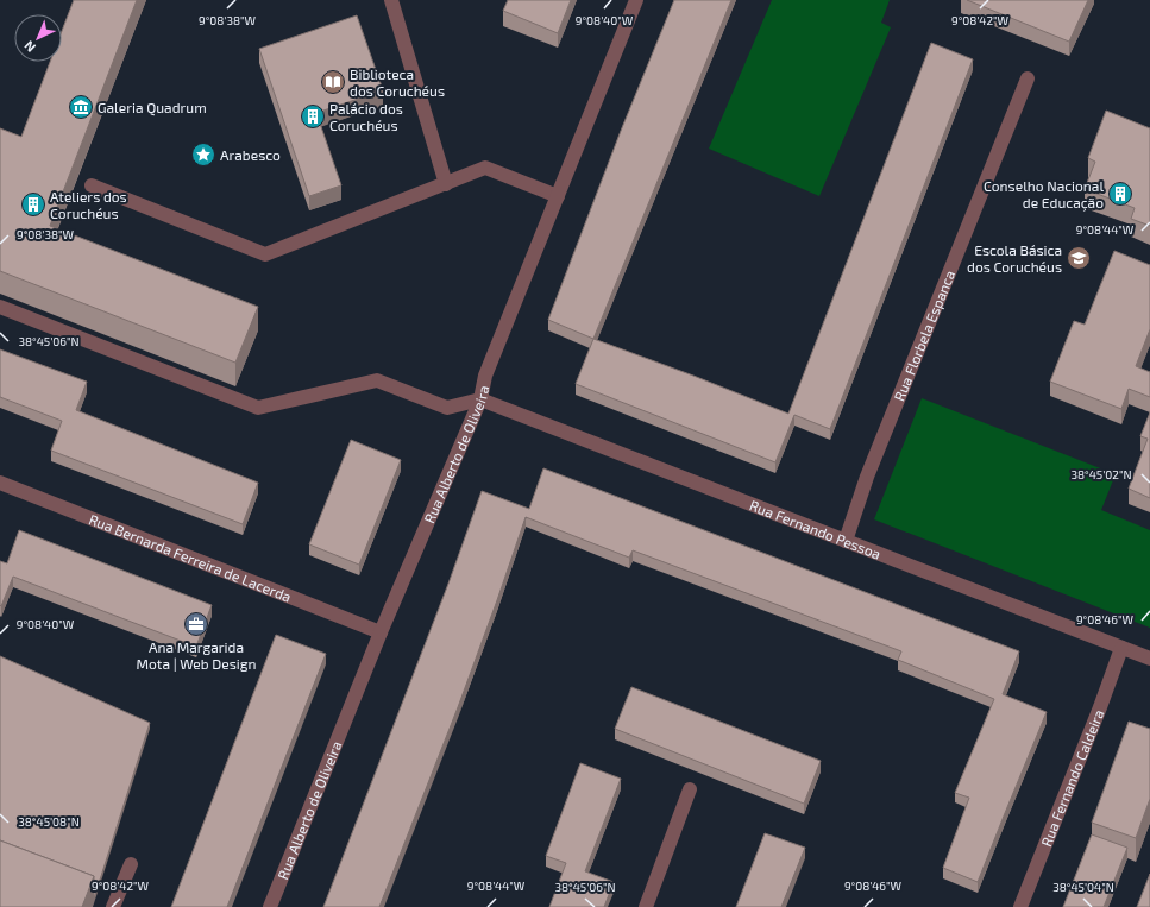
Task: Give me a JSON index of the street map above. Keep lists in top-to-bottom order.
{
  "streets": {
    "street": [
      "Rua Florbela Espanca",
      "Rua Alberto de Oliveira",
      "Rua Fernando Pessoa",
      "Rua Bernarda Ferreira de Lacerda",
      "Rua Fernando Caldeira"
    ]
  },
  "crossings": [
    ["Rua Florbela Espanca", "Rua Fernando Pessoa"],
    ["Rua Alberto de Oliveira", "Rua Fernando Pessoa"],
    ["Rua Alberto de Oliveira", "Rua Bernarda Ferreira de Lacerda"],
    ["Rua Fernando Pessoa", "Rua Fernando Caldeira"]
  ],
  "places": {
    "library": ["Biblioteca dos Coruchéus"],
    "museum": ["Galeria Quadrum"],
    "building": ["Palácio dos Coruchéus", "Conselho Nacional de Educação", "Ateliers dos Coruchéus"],
    "place": ["Arabesco"],
    "school or university": ["Escola Básica dos Coruchéus"],
    "office": ["Ana Margarida Mota | Web Design"]
  },
  "north": "bottom left",
  "coordinates": [
    "9°08'38\"W",
    "9°08'40\"W",
    "9°08'42\"W",
    "9°08'44\"W",
    "38°45'06\"N",
    "38°45'02\"N",
    "9°08'46\"W",
    "38°45'08\"N",
    "38°45'04\"N"
  ]
}
